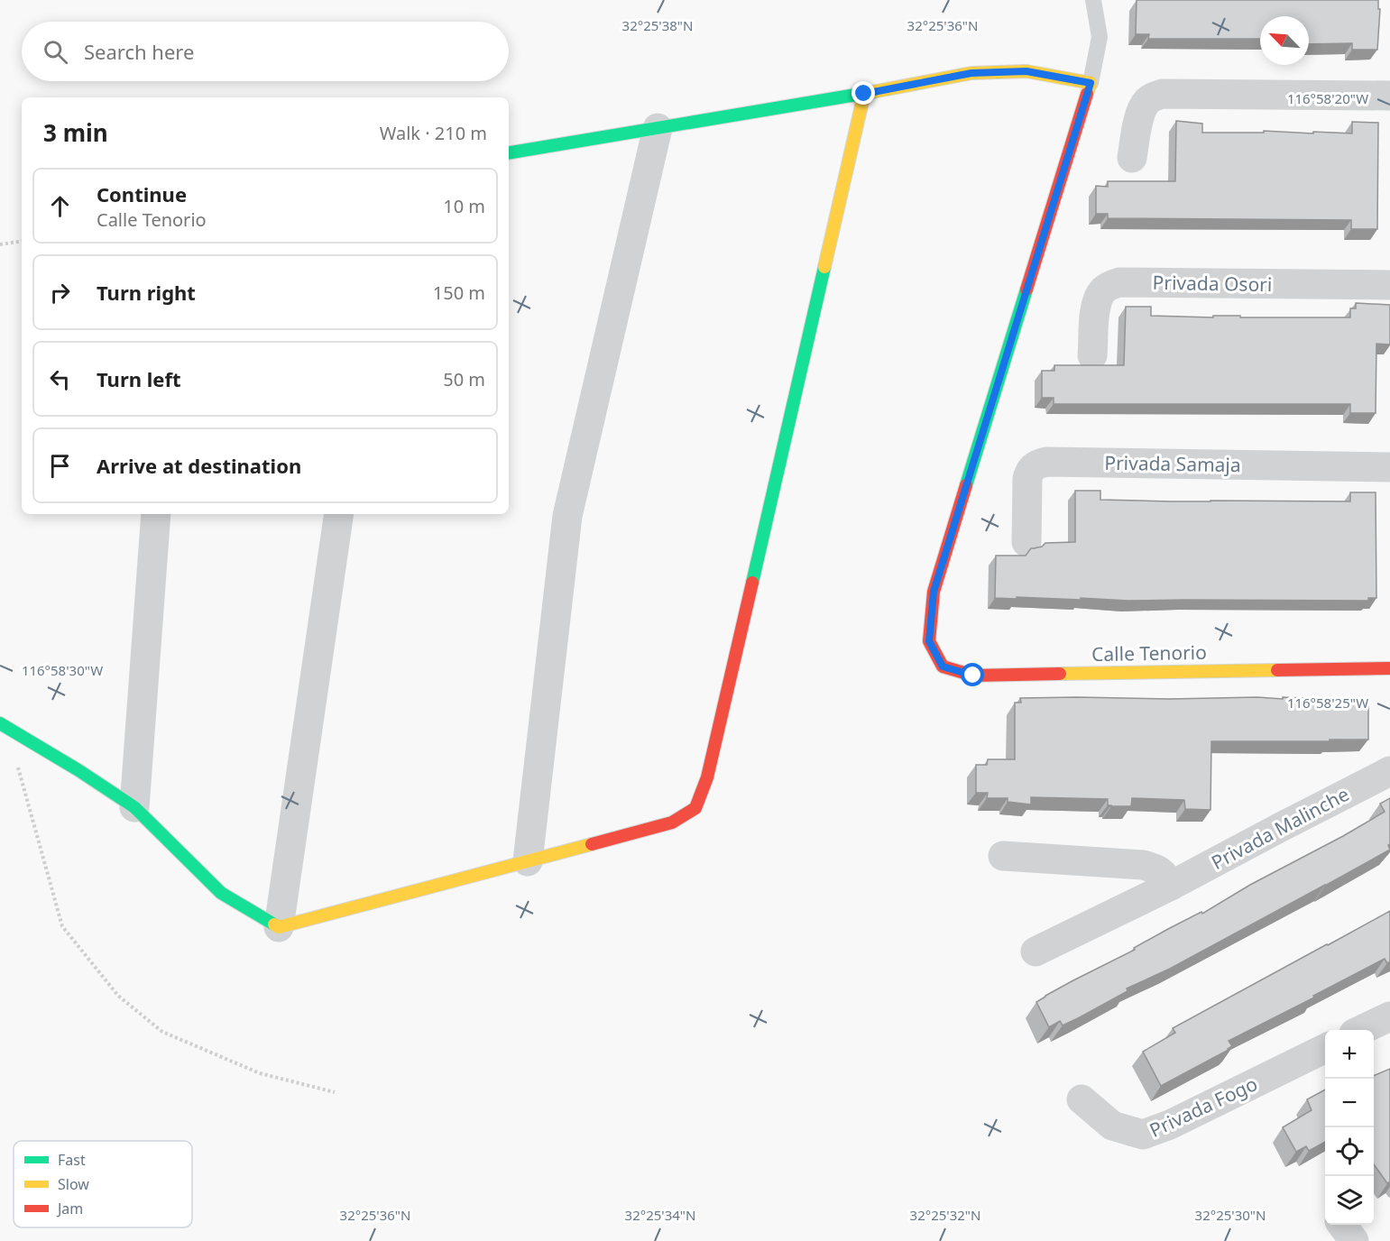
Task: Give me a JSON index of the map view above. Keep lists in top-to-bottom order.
{
  "streets": {
    "street": [
      "Privada Osori",
      "Privada Samaja",
      "Calle Tenorio",
      "Privada Malinche",
      "Privada Fogo"
    ]
  },
  "legend": ["Fast", "Slow", "Jam"],
  "north": "top left",
  "page": {
    "search": "Search here",
    "heading": ["3 min", "Walk · 210 m"],
    "list": [
      ["Continue", "Calle Tenorio", "10 m"],
      ["Turn right", "150 m"],
      ["Turn left", "50 m"],
      "Arrive at destination"
    ],
    "map_buttons": ["+", "−"]
  },
  "coordinates": [
    "32°25'38\"N",
    "32°25'36\"N",
    "116°58'20\"W",
    "116°58'30\"W",
    "116°58'25\"W",
    "32°25'34\"N",
    "32°25'32\"N",
    "32°25'30\"N"
  ]
}
